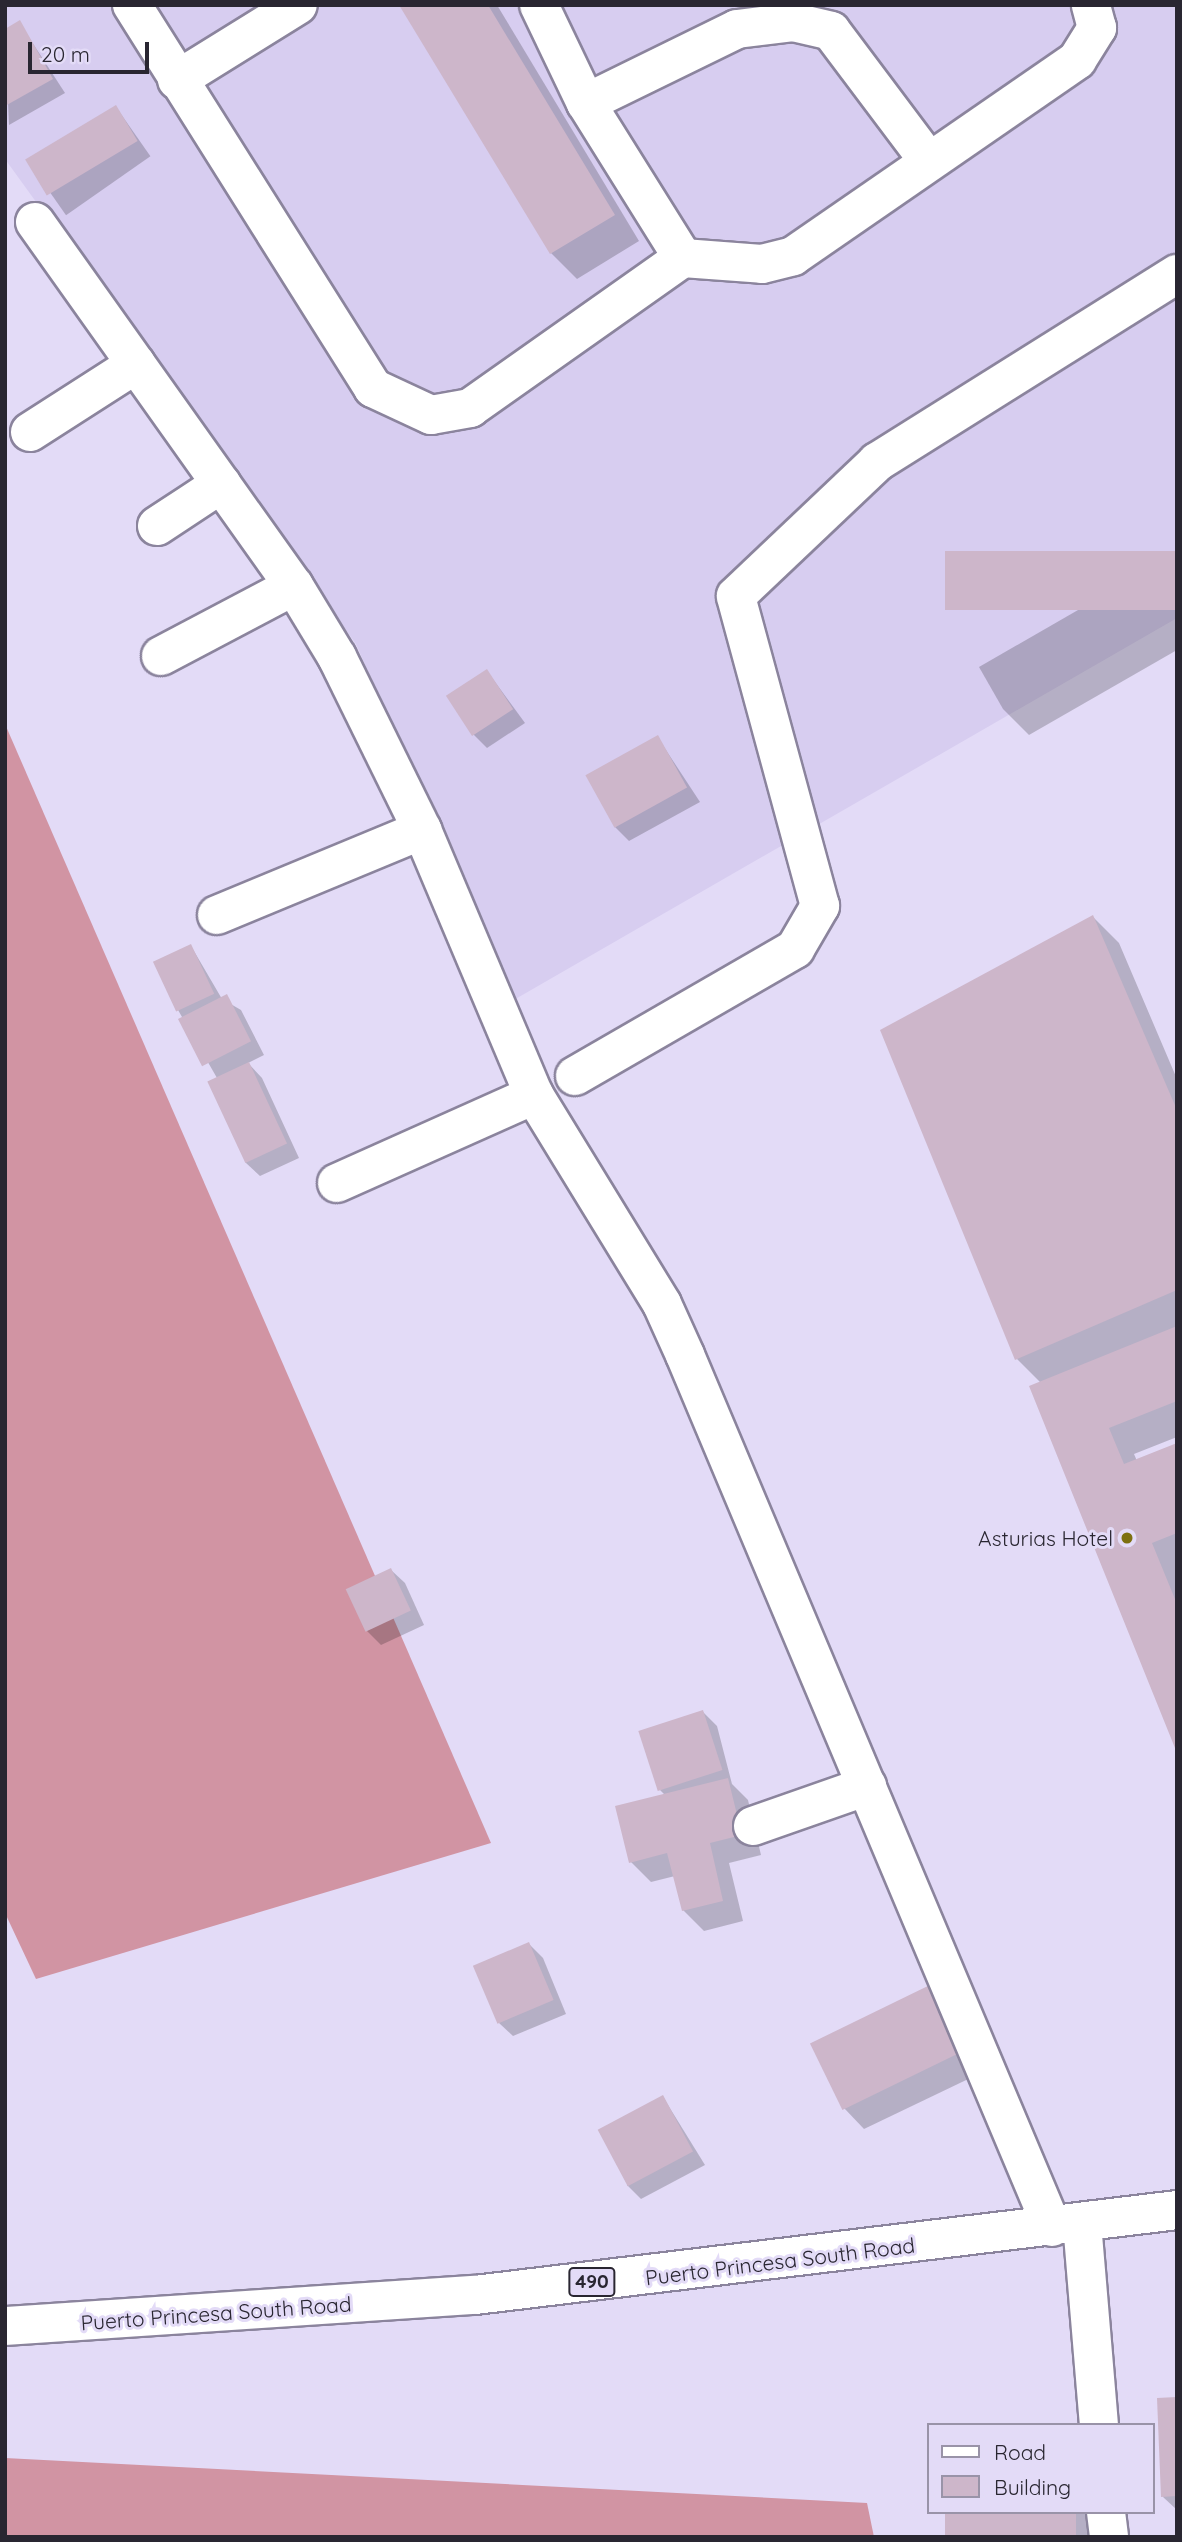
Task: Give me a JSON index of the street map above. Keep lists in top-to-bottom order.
{
  "streets": {
    "street": ["Puerto Princesa South Road", "490"]
  },
  "places": ["Asturias Hotel"],
  "legend": ["Road", "Building"],
  "scale_bar": "20 m"
}
